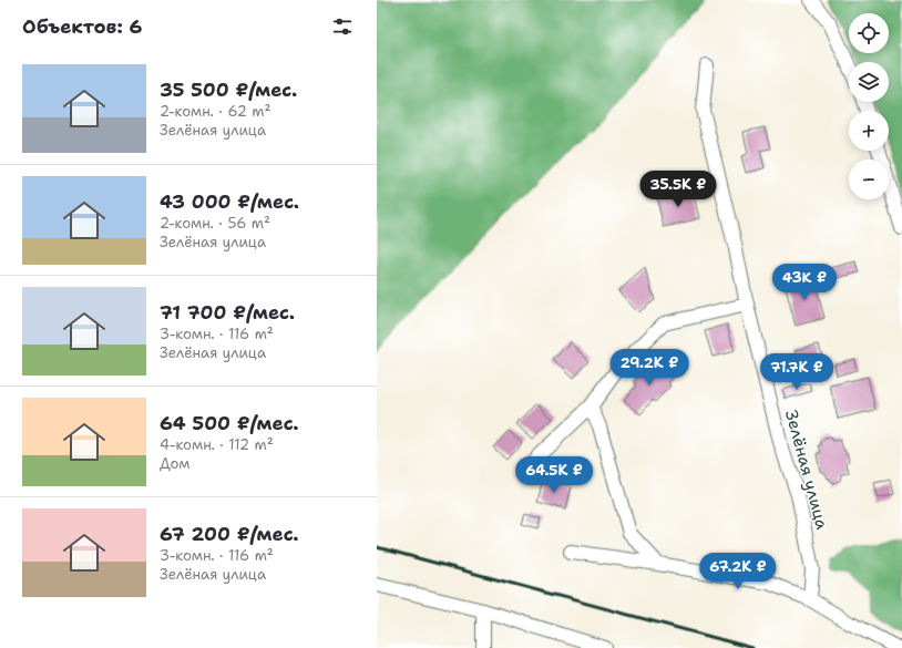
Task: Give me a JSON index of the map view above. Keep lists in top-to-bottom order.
{
  "streets": {
    "street": ["Зелёная улица"]
  },
  "page": {
    "heading": "Объектов: 6",
    "map_buttons": ["+", "−"],
    "list": [
      {
        "name": "35 500 ₽/мес.",
        "note": "2-комн. · 62 m² · Зелёная улица"
      },
      {
        "name": "43 000 ₽/мес.",
        "note": "2-комн. · 56 m² · Зелёная улица"
      },
      {
        "name": "71 700 ₽/мес.",
        "note": "3-комн. · 116 m² · Зелёная улица"
      },
      {
        "name": "64 500 ₽/мес.",
        "note": "4-комн. · 112 m² · Дом"
      },
      {
        "name": "67 200 ₽/мес.",
        "note": "3-комн. · 116 m² · Зелёная улица"
      }
    ],
    "price": [
      "35.5K ₽",
      "43K ₽",
      "29.2K ₽",
      "71.7K ₽",
      "64.5K ₽",
      "67.2K ₽"
    ]
  }
}
